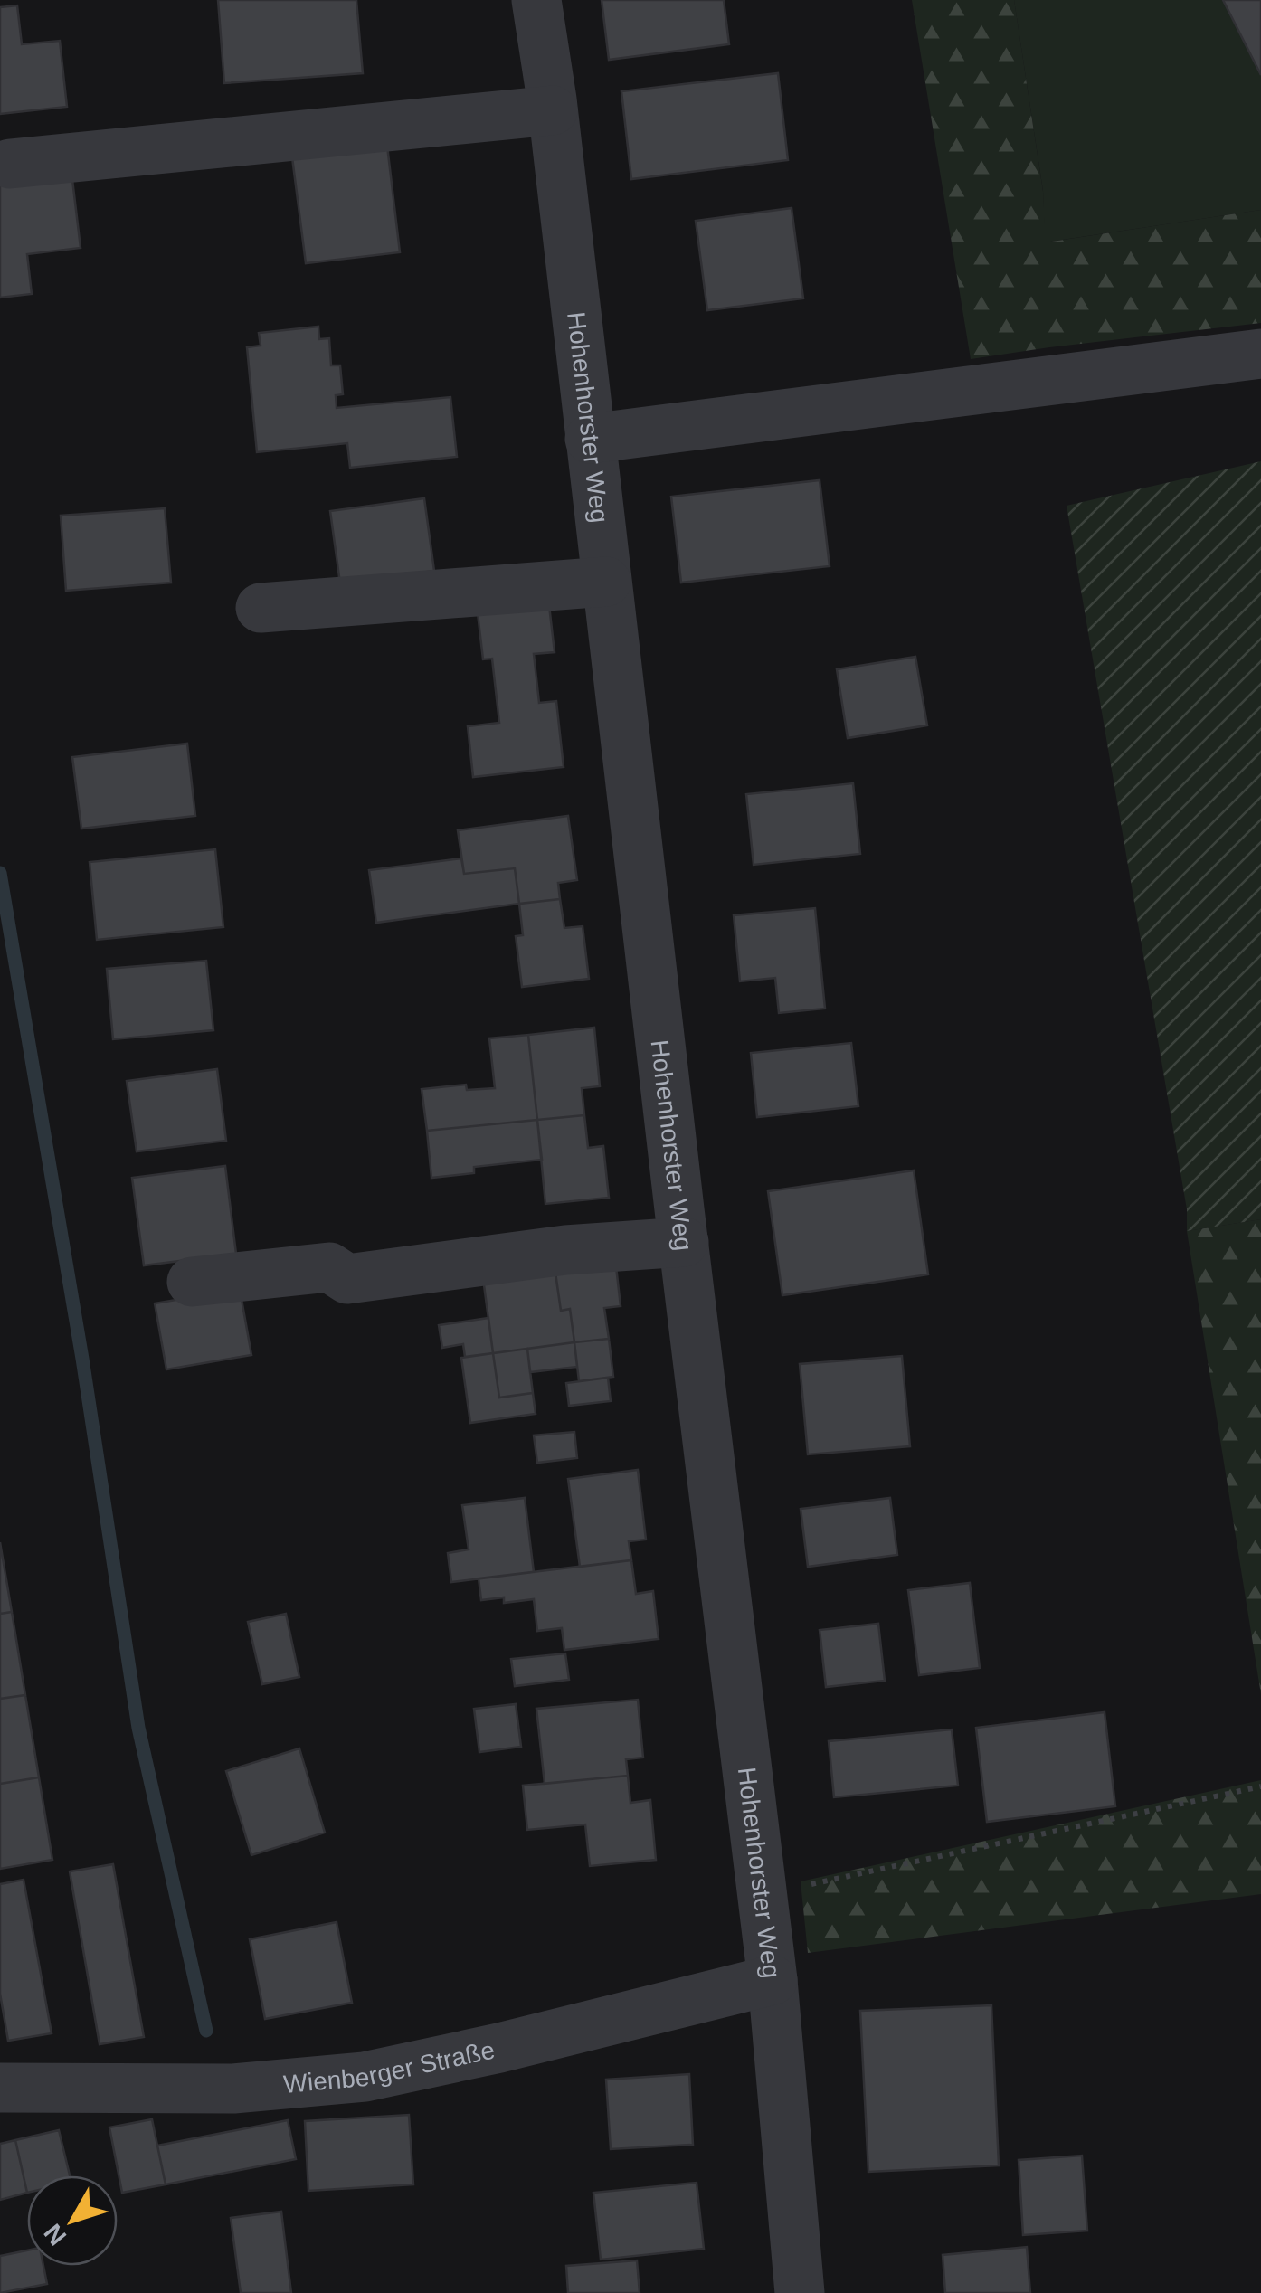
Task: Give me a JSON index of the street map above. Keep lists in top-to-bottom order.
{
  "streets": {
    "street": ["Hohenhorster Weg", "Wienberger Straße"]
  },
  "crossings": [
    ["Hohenhorster Weg", "Wienberger Straße"]
  ],
  "north": "bottom left"
}
